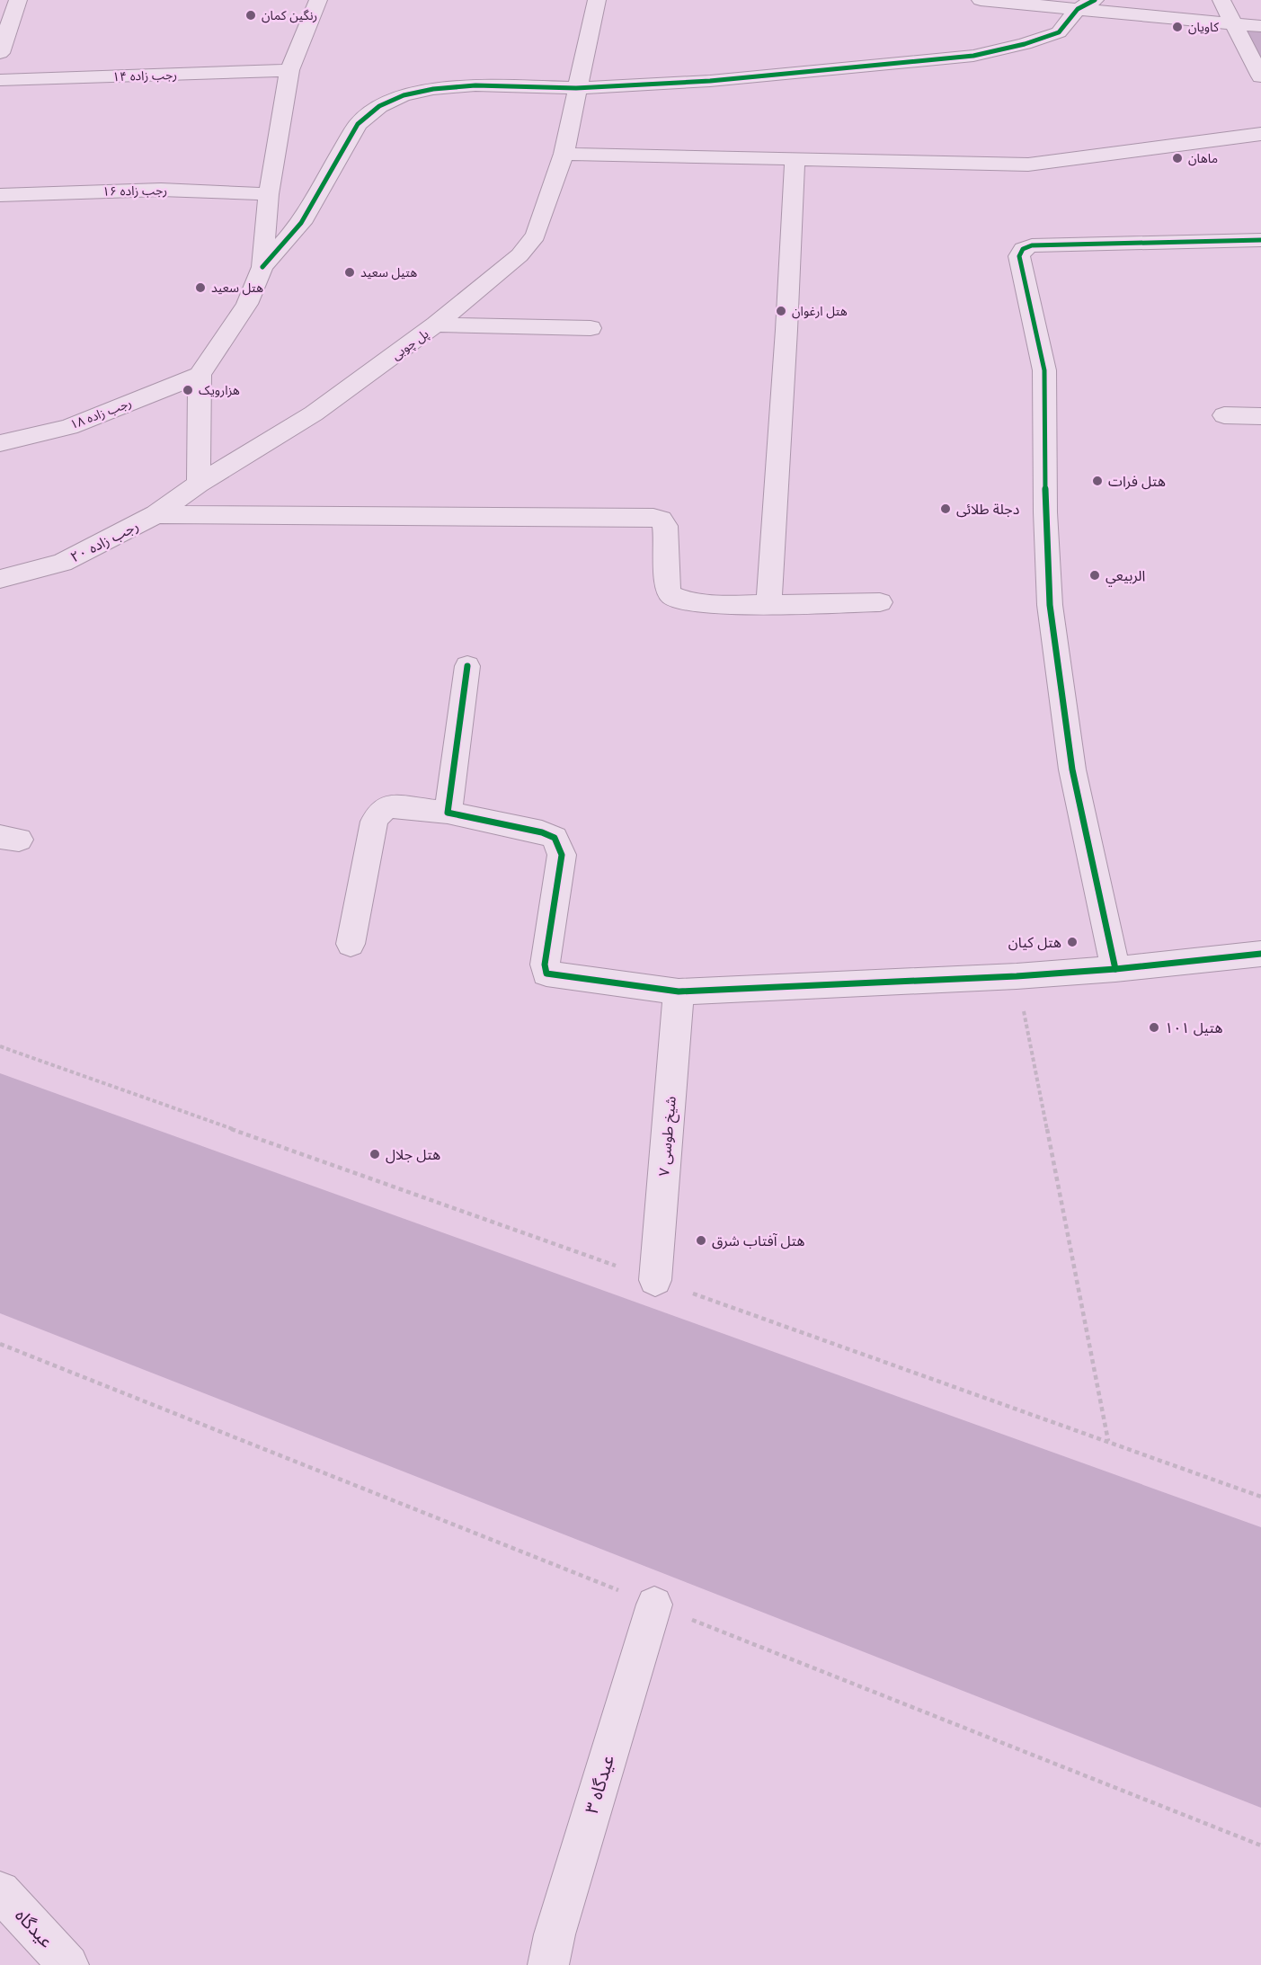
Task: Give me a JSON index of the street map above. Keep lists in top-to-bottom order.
{
  "streets": {
    "street": [
      "رجب زاده ۱۴",
      "رجب زاده ۱۶",
      "پل چوبی",
      "رجب زاده ۱۸",
      "رجب زاده ۲۰",
      "شیخ طوسی ۷",
      "عیدگاه ۳",
      "عیدگاه"
    ]
  },
  "crossings": [
    ["پل چوبی", "رجب زاده ۲۰"]
  ],
  "places": [
    "رنگین کمان",
    "کاویان",
    "ماهان",
    "هتیل سعید",
    "هتل سعید",
    "هتل ارغوان",
    "هزارویک",
    "هتل فرات",
    "دجلة طلائی",
    "الربيعي",
    "هتل کیان",
    "هتیل ۱۰۱",
    "هتل جلال",
    "هتل آفتاب شرق"
  ]
}
